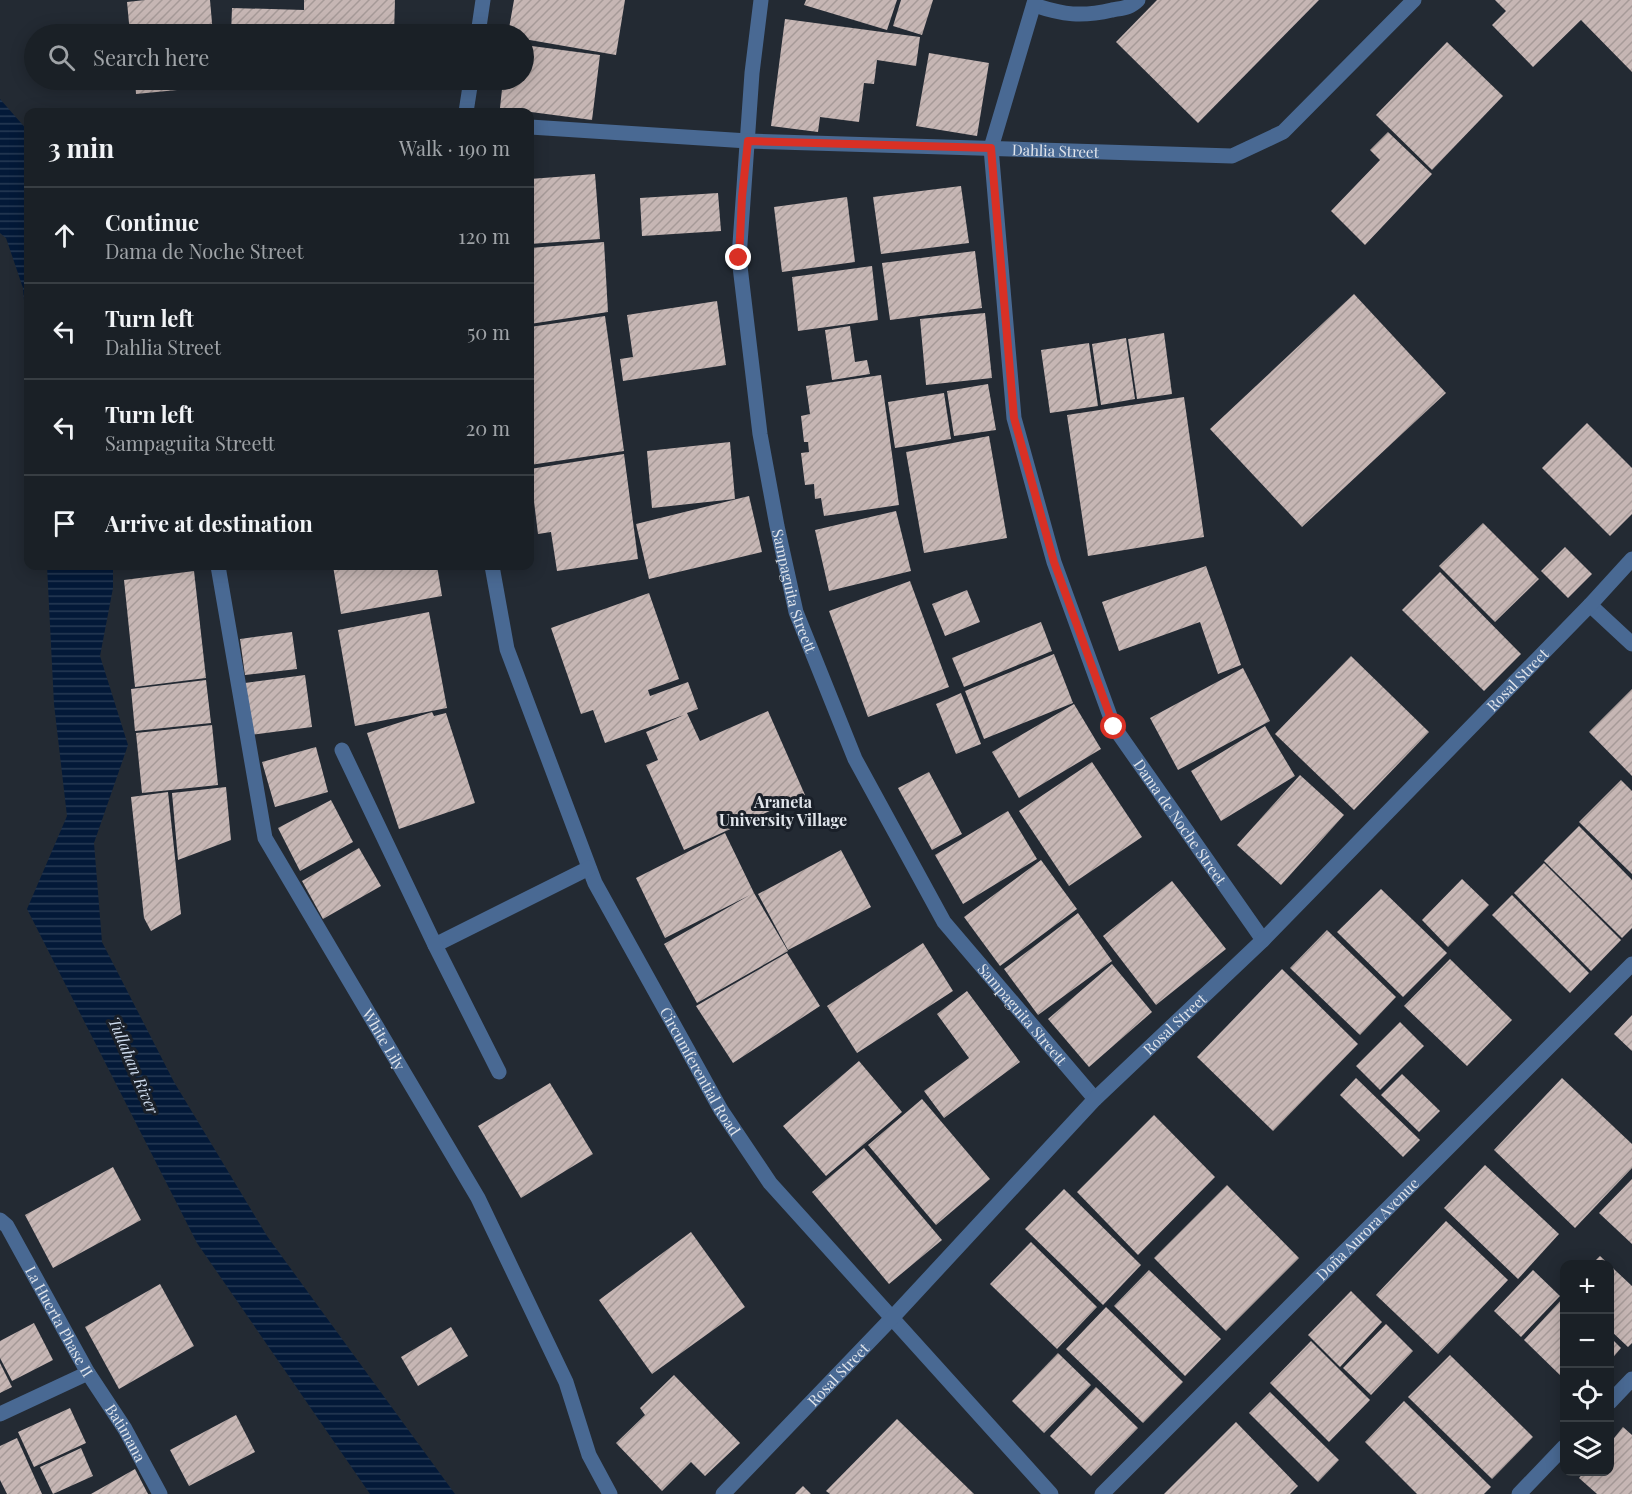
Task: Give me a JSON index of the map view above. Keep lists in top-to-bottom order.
{
  "streets": {
    "street": [
      "Dahlia Street",
      "Sampaguita Streett",
      "Rosal Street",
      "Dama de Noche Street",
      "White Lily",
      "Circumferential Road",
      "Doña Aurora Avenue",
      "La Huerta Phase II",
      "Batimana"
    ]
  },
  "crossings": [
    ["Dahlia Street", "Sampaguita Streett"],
    ["Dahlia Street", "Dama de Noche Street"],
    ["Sampaguita Streett", "Rosal Street"],
    ["Rosal Street", "Dama de Noche Street"],
    ["Rosal Street", "Circumferential Road"],
    ["La Huerta Phase II", "Batimana"]
  ],
  "districts": ["Araneta University Village"],
  "water": ["Tullahan River"],
  "page": {
    "search": "Search here",
    "heading": ["3 min", "Walk · 190 m"],
    "list": [
      ["Continue", "Dama de Noche Street", "120 m"],
      ["Turn left", "Dahlia Street", "50 m"],
      ["Turn left", "Sampaguita Streett", "20 m"],
      "Arrive at destination"
    ],
    "map_buttons": ["+", "−"]
  }
}
